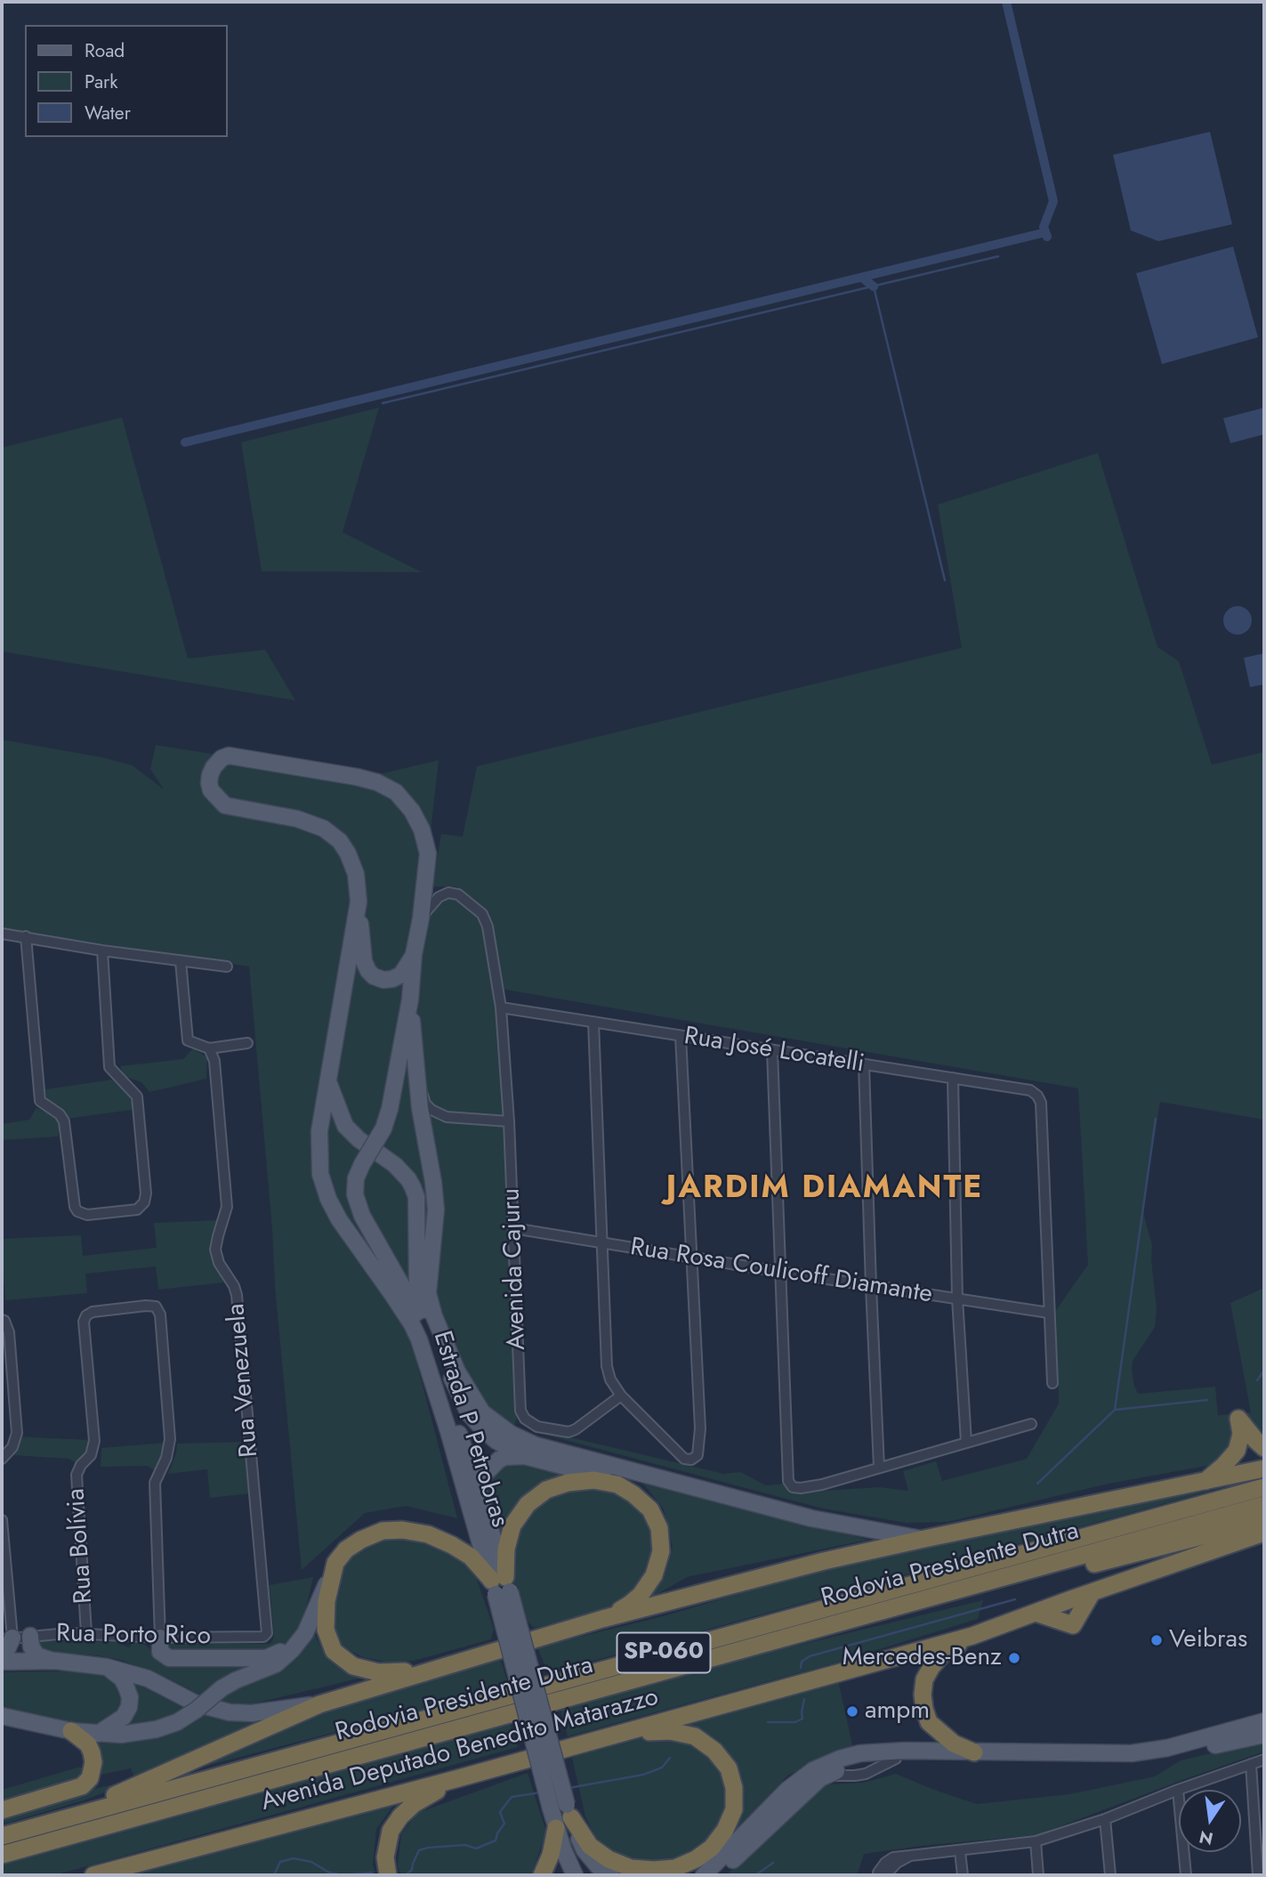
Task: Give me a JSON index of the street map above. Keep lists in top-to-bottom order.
{
  "streets": {
    "highway": ["Rodovia Presidente Dutra", "SP-060", "Avenida Deputado Benedito Matarazzo"],
    "main road": ["Estrada P Petrobras"],
    "street": [
      "Rua José Locatelli",
      "Avenida Cajuru",
      "Rua Rosa Coulicoff Diamante",
      "Rua Venezuela",
      "Rua Bolívia",
      "Rua Porto Rico"
    ]
  },
  "crossings": [
    ["Rua José Locatelli", "Avenida Cajuru"],
    ["Rua José Locatelli", "Rua Rosa Coulicoff Diamante"],
    ["Avenida Cajuru", "Rua Rosa Coulicoff Diamante"],
    ["Rua Venezuela", "Rua Porto Rico"],
    ["Rua Bolívia", "Rua Porto Rico"]
  ],
  "districts": ["JARDIM DIAMANTE"],
  "places": ["Veibras", "Mercedes-Benz", "ampm"],
  "legend": ["Road", "Park", "Water"],
  "north": "bottom"
}
